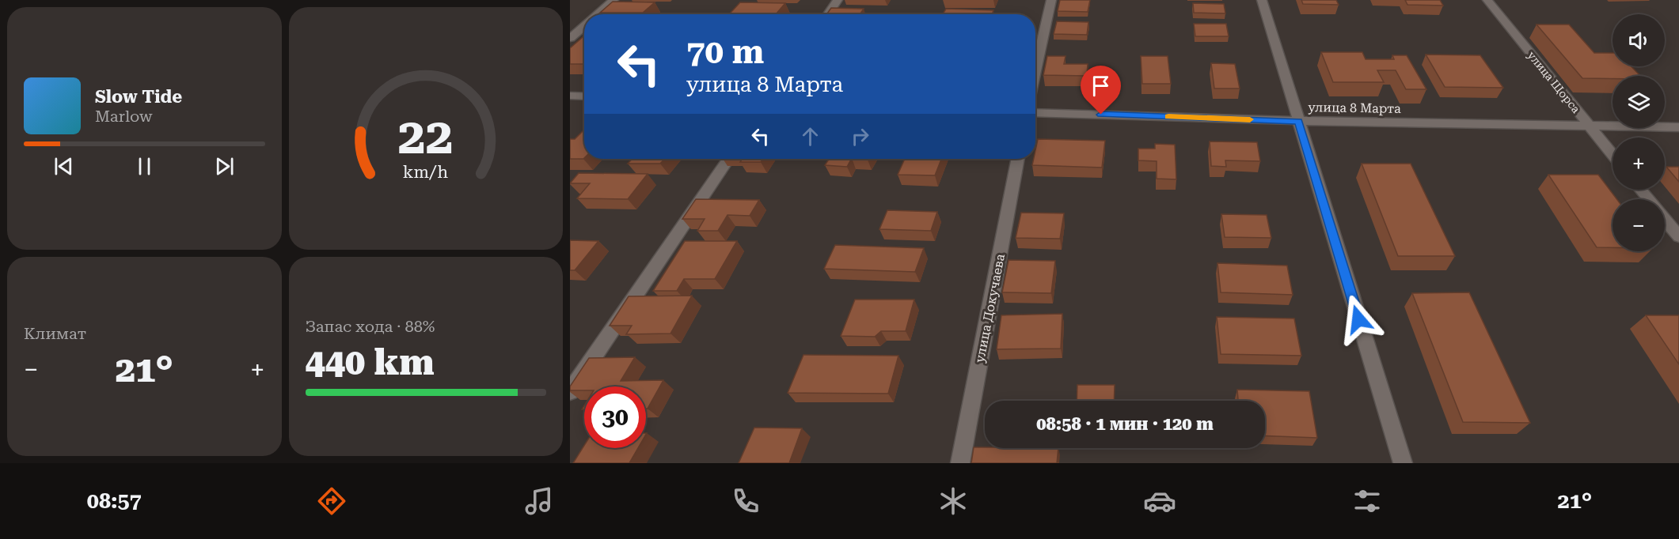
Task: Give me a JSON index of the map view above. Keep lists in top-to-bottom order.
{
  "streets": {
    "street": ["улица Щорса", "улица 8 Марта", "улица Докучаева"]
  },
  "crossings": [
    ["улица Щорса", "улица 8 Марта"]
  ],
  "page": {
    "map_buttons": ["+", "−"],
    "turn": ["70 m", "улица 8 Марта"],
    "song": ["Slow Tide", "Marlow"],
    "tile": [
      "Климат",
      ["Запас хода · 88%", "440 km"]
    ],
    "heat": ["−", "21°", "+"],
    "limit": "30",
    "trip": "08:58 · 1 мин · 120 m",
    "tabs": ["08:57", "21°"],
    "gauge": ["22", "km/h"]
  }
}
